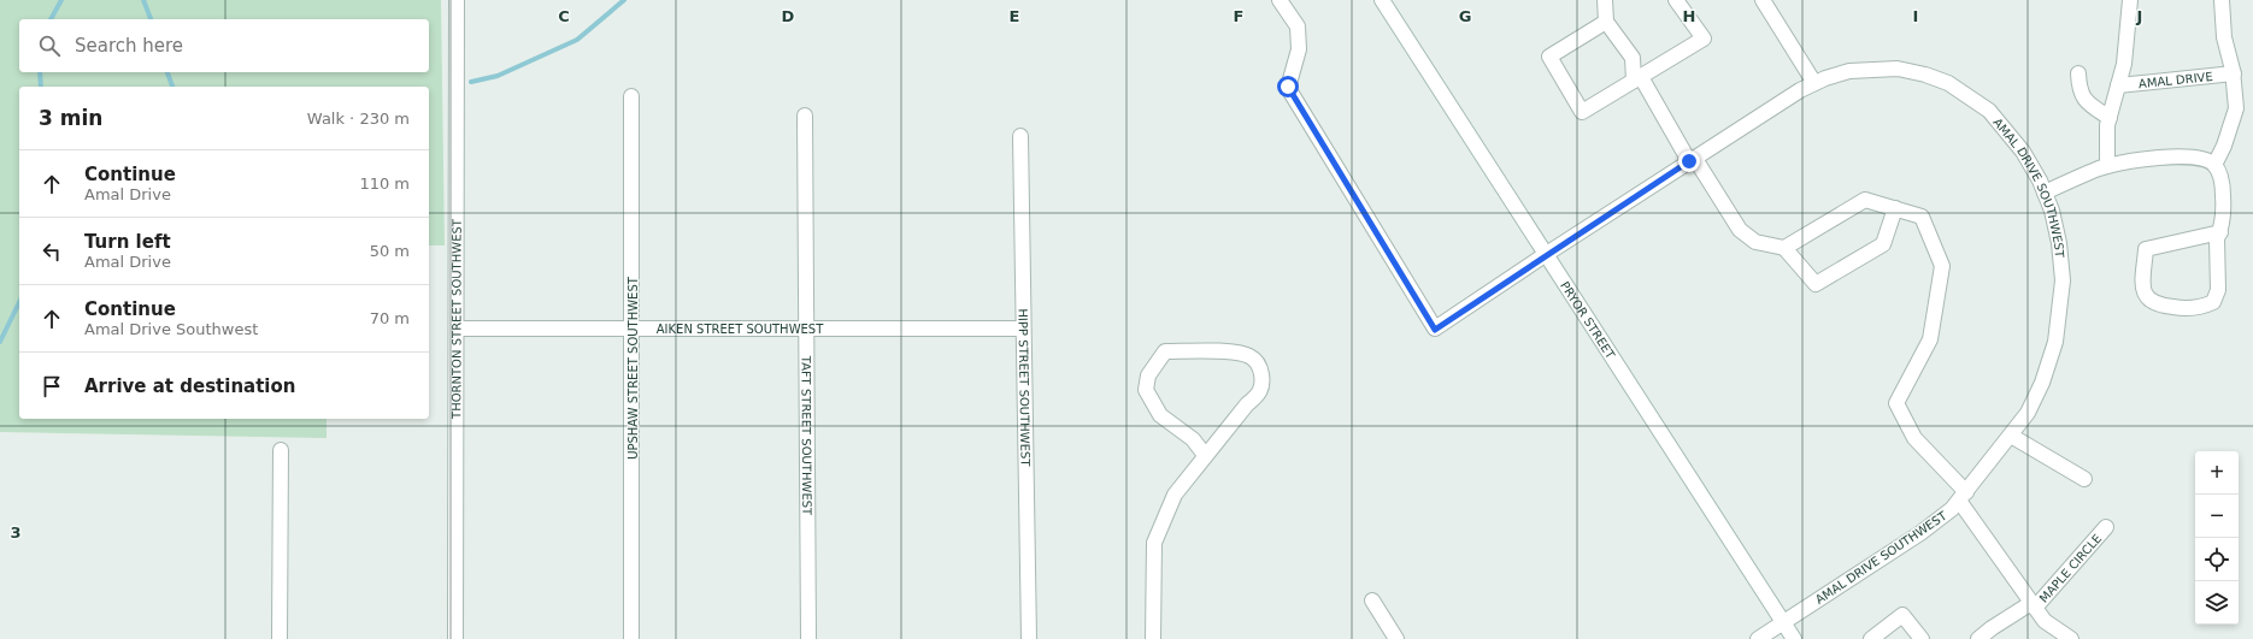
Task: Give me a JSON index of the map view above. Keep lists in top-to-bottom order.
{
  "streets": {
    "street": [
      "AMAL DRIVE",
      "AMAL DRIVE SOUTHWEST",
      "THORNTON STREET SOUTHWEST",
      "PRYOR STREET",
      "AIKEN STREET SOUTHWEST",
      "UPSHAW STREET SOUTHWEST",
      "HIPP STREET SOUTHWEST",
      "TAFT STREET SOUTHWEST",
      "MAPLE CIRCLE"
    ]
  },
  "crossings": [
    ["AMAL DRIVE SOUTHWEST", "PRYOR STREET"],
    ["THORNTON STREET SOUTHWEST", "AIKEN STREET SOUTHWEST"],
    ["AIKEN STREET SOUTHWEST", "UPSHAW STREET SOUTHWEST"],
    ["AIKEN STREET SOUTHWEST", "HIPP STREET SOUTHWEST"],
    ["AIKEN STREET SOUTHWEST", "TAFT STREET SOUTHWEST"]
  ],
  "page": {
    "search": "Search here",
    "heading": ["3 min", "Walk · 230 m"],
    "list": [
      ["Continue", "Amal Drive", "110 m"],
      ["Turn left", "Amal Drive", "50 m"],
      ["Continue", "Amal Drive Southwest", "70 m"],
      "Arrive at destination"
    ],
    "map_buttons": ["+", "−"]
  },
  "grid": {
    "columns": [
      "C",
      "D",
      "E",
      "F",
      "G",
      "H",
      "I",
      "J"
    ],
    "rows": ["3"]
  }
}
